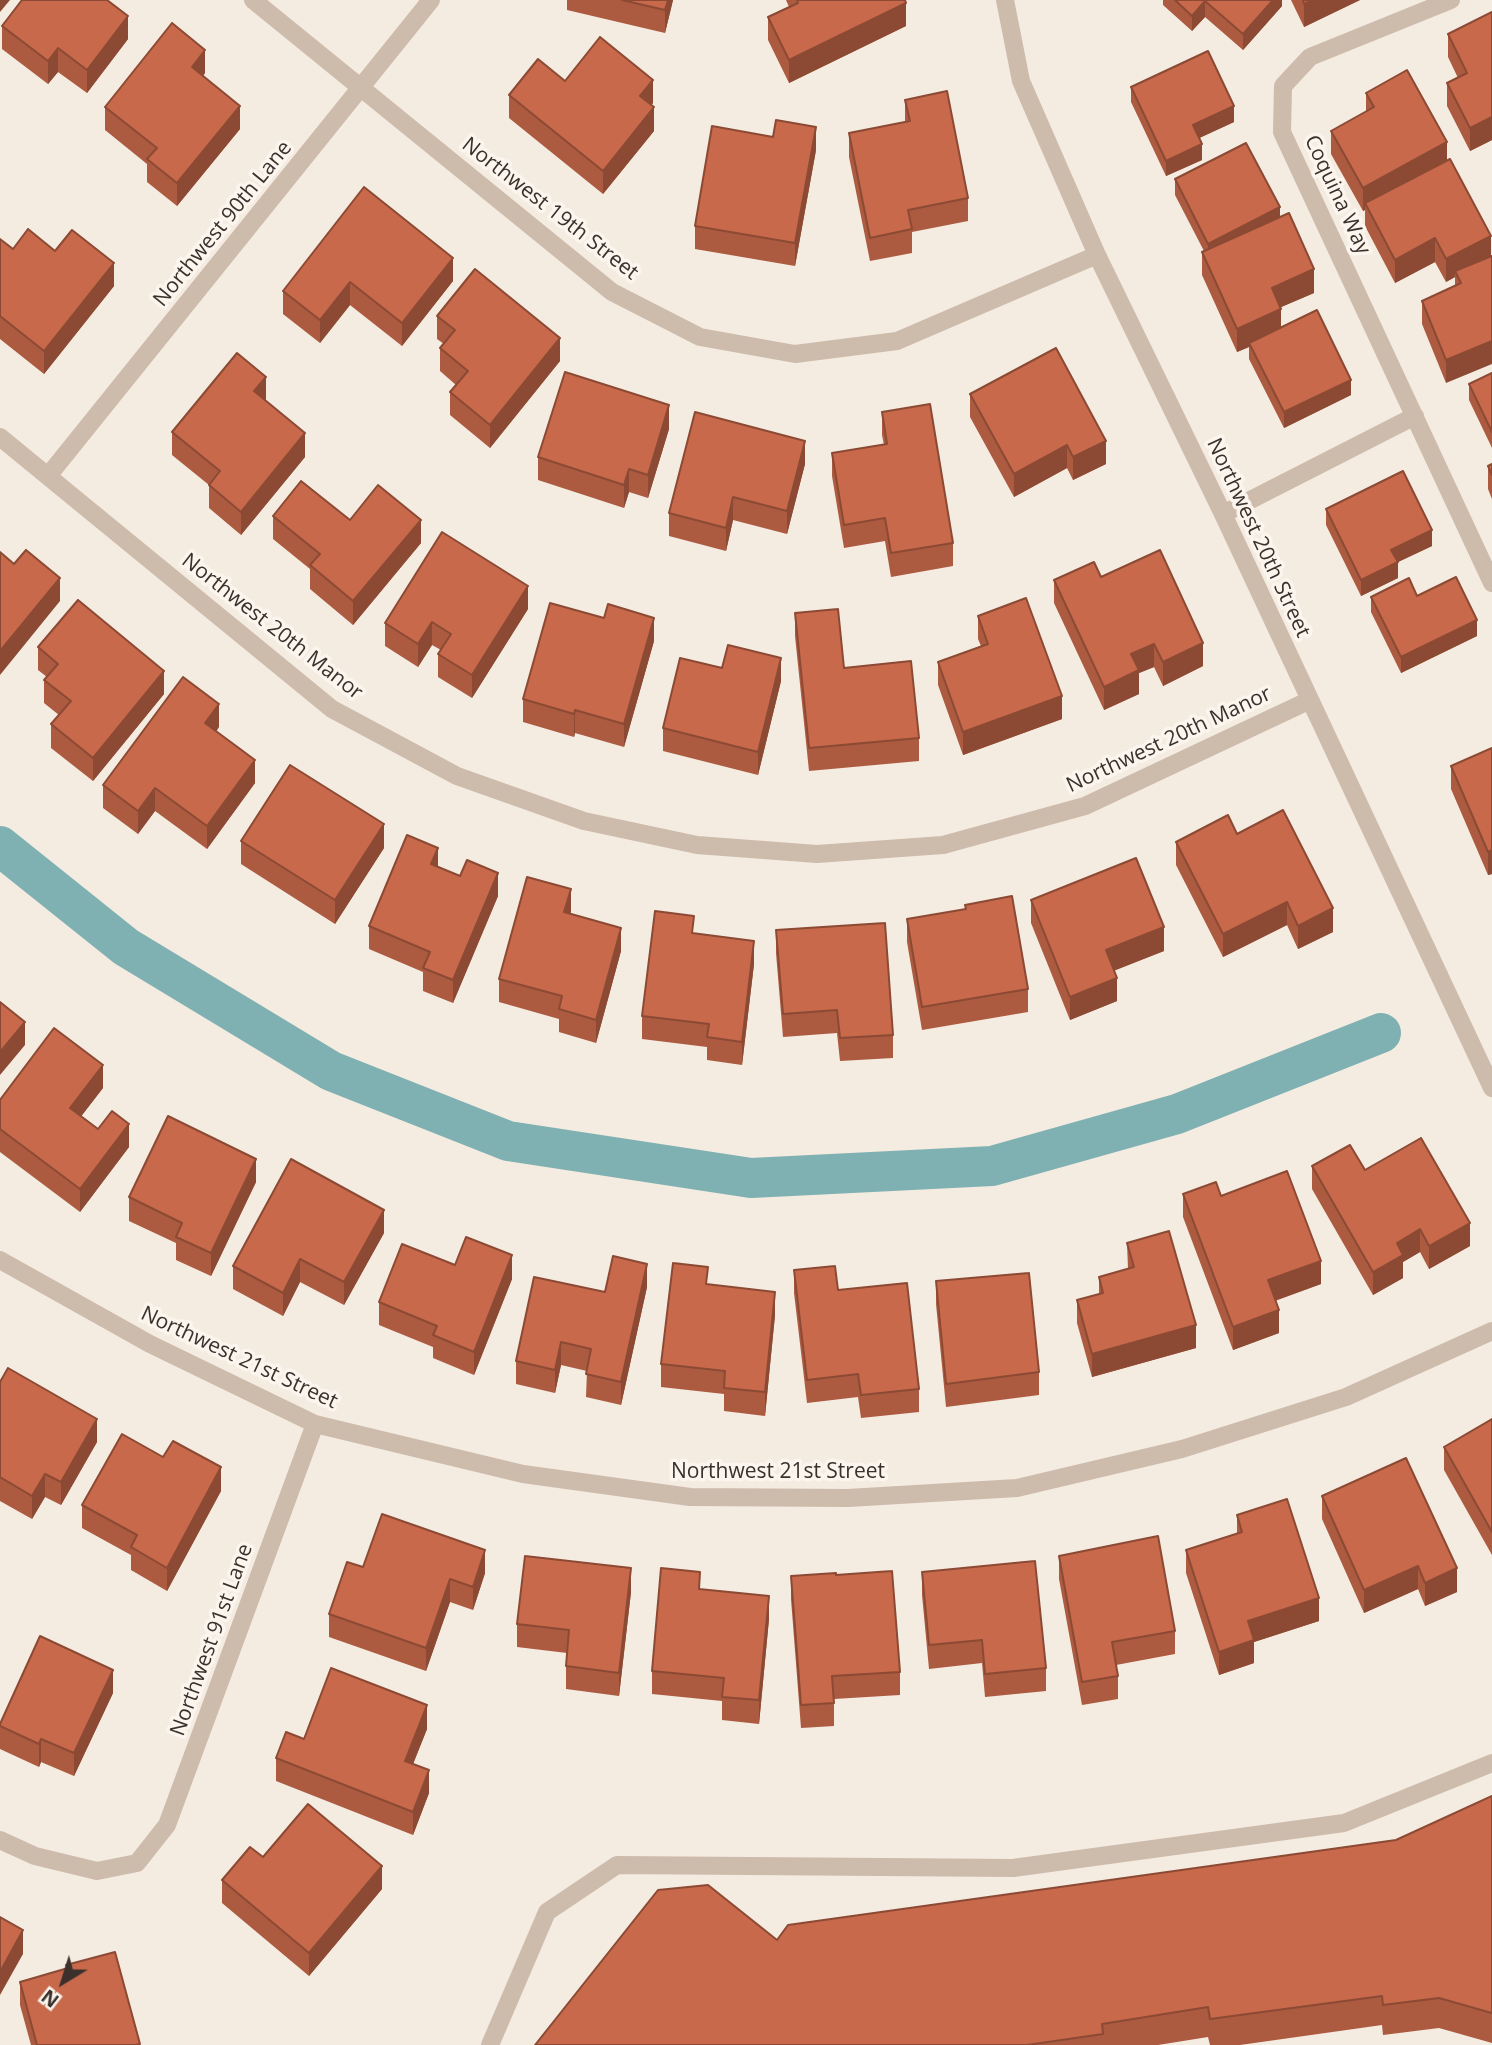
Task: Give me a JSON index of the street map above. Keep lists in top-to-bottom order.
{
  "streets": {
    "street": [
      "Coquina Way",
      "Northwest 19th Street",
      "Northwest 90th Lane",
      "Northwest 20th Street",
      "Northwest 20th Manor",
      "Northwest 21st Street",
      "Northwest 91st Lane"
    ]
  },
  "crossings": [
    ["Northwest 19th Street", "Northwest 90th Lane"],
    ["Northwest 19th Street", "Northwest 20th Street"],
    ["Northwest 90th Lane", "Northwest 20th Manor"],
    ["Northwest 20th Street", "Northwest 20th Manor"],
    ["Northwest 21st Street", "Northwest 91st Lane"]
  ],
  "north": "bottom left"
}
